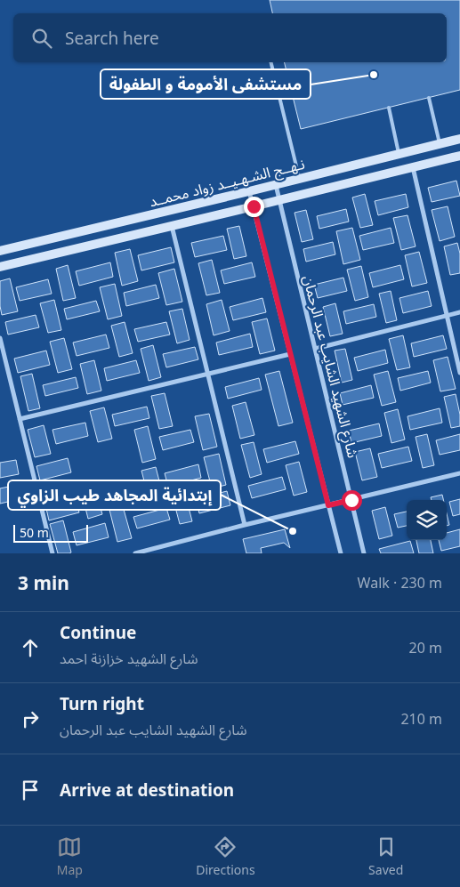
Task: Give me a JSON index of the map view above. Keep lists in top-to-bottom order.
{
  "streets": {
    "main road": ["نـهــج الشـهـيــد زواد محمــد"],
    "street": ["شارع الشهيد الشايب عبد الرحمان"]
  },
  "crossings": [
    ["نـهــج الشـهـيــد زواد محمــد", "شارع الشهيد الشايب عبد الرحمان"]
  ],
  "places": ["مستشفى الأمومة و الطفولة", "إبتدائية المجاهد طيب الزاوي"],
  "scale_bar": "50 m",
  "page": {
    "search": "Search here",
    "scale": "50 m",
    "heading": ["3 min", "Walk · 230 m"],
    "list": [
      ["Continue", "شارع الشهيد خزازنة احمد", "20 m"],
      ["Turn right", "شارع الشهيد الشايب عبد الرحمان", "210 m"],
      "Arrive at destination"
    ],
    "nav": ["Map", "Directions", "Saved"]
  }
}
